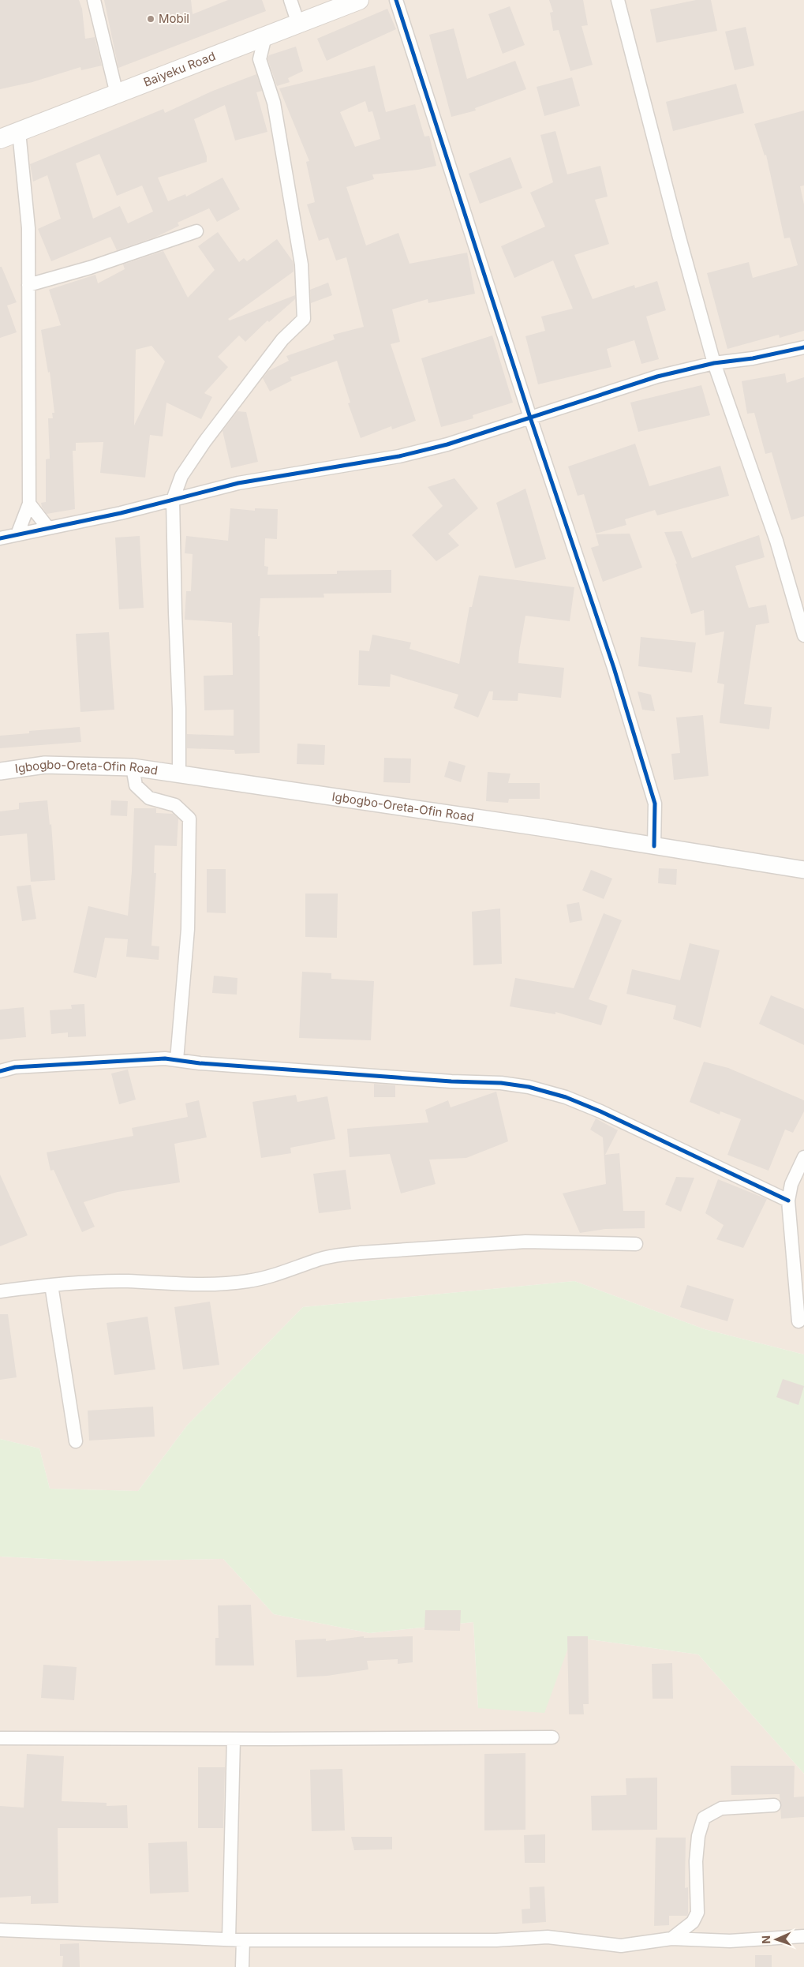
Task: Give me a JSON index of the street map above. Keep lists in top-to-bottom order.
{
  "streets": {
    "main road": ["Baiyeku Road"],
    "street": ["Igbogbo-Oreta-Ofin Road"]
  },
  "places": ["Mobil"],
  "north": "left"
}
